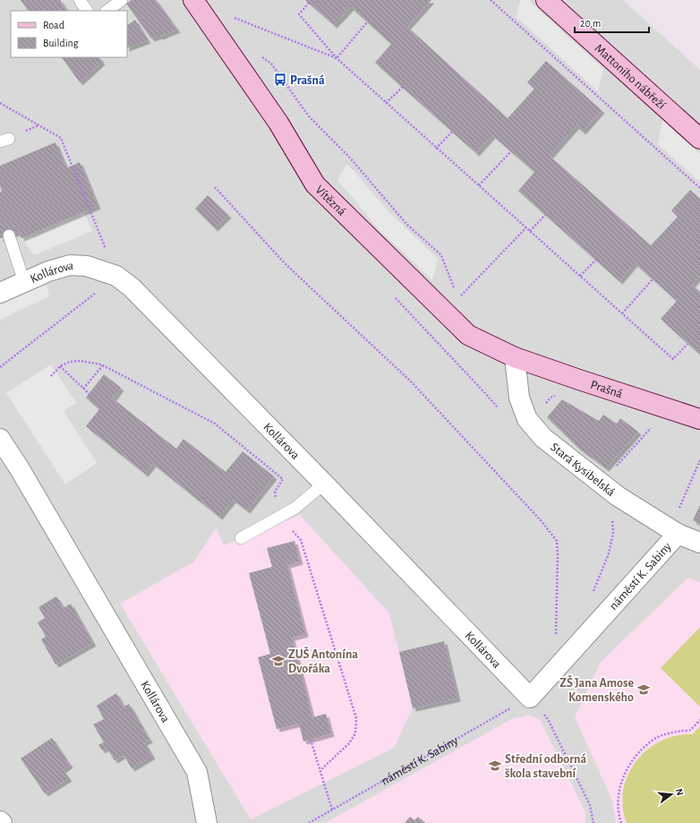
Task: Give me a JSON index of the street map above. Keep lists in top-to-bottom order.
{
  "streets": {
    "street": [
      "Mattoniho nábřeží",
      "Vítězná",
      "Kollárova",
      "Prašná",
      "Stará Kysibelská",
      "náměstí K. Sabiny"
    ]
  },
  "crossings": [
    ["Vítězná", "Prašná"],
    ["Vítězná", "Stará Kysibelská"],
    ["Kollárova", "náměstí K. Sabiny"],
    ["Prašná", "Stará Kysibelská"],
    ["Stará Kysibelská", "náměstí K. Sabiny"]
  ],
  "places": {
    "bus stop": ["Prašná"],
    "school or university": ["ZUŠ Antonína Dvořáka", "ZŠ Jana Amose Komenského", "Střední odborná škola stavební"]
  },
  "legend": ["Road", "Building"],
  "scale_bar": "20 m",
  "north": "right"
}
